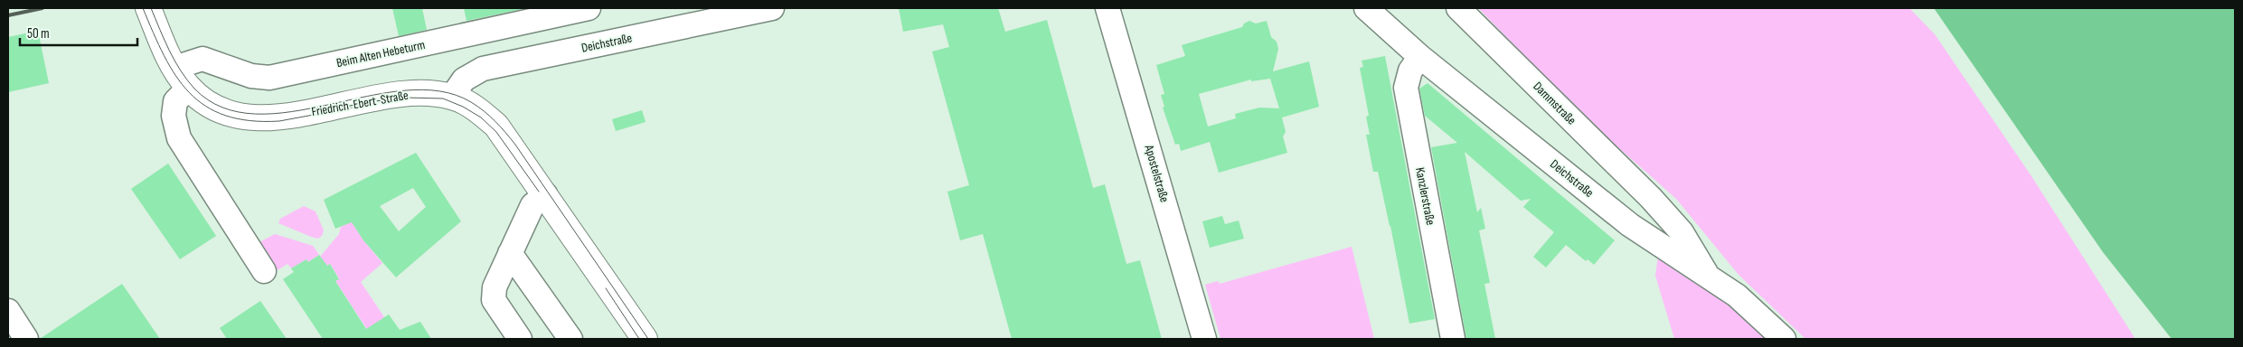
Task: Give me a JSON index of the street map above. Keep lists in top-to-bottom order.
{
  "streets": {
    "main road": ["Friedrich-Ebert-Straße"],
    "street": [
      "Deichstraße",
      "Beim Alten Hebeturm",
      "Dammstraße",
      "Apostelstraße",
      "Kanzlerstraße"
    ]
  },
  "crossings": [
    ["Deichstraße", "Friedrich-Ebert-Straße"],
    ["Deichstraße", "Dammstraße"],
    ["Deichstraße", "Kanzlerstraße"],
    ["Beim Alten Hebeturm", "Friedrich-Ebert-Straße"]
  ],
  "scale_bar": "50 m"
}
